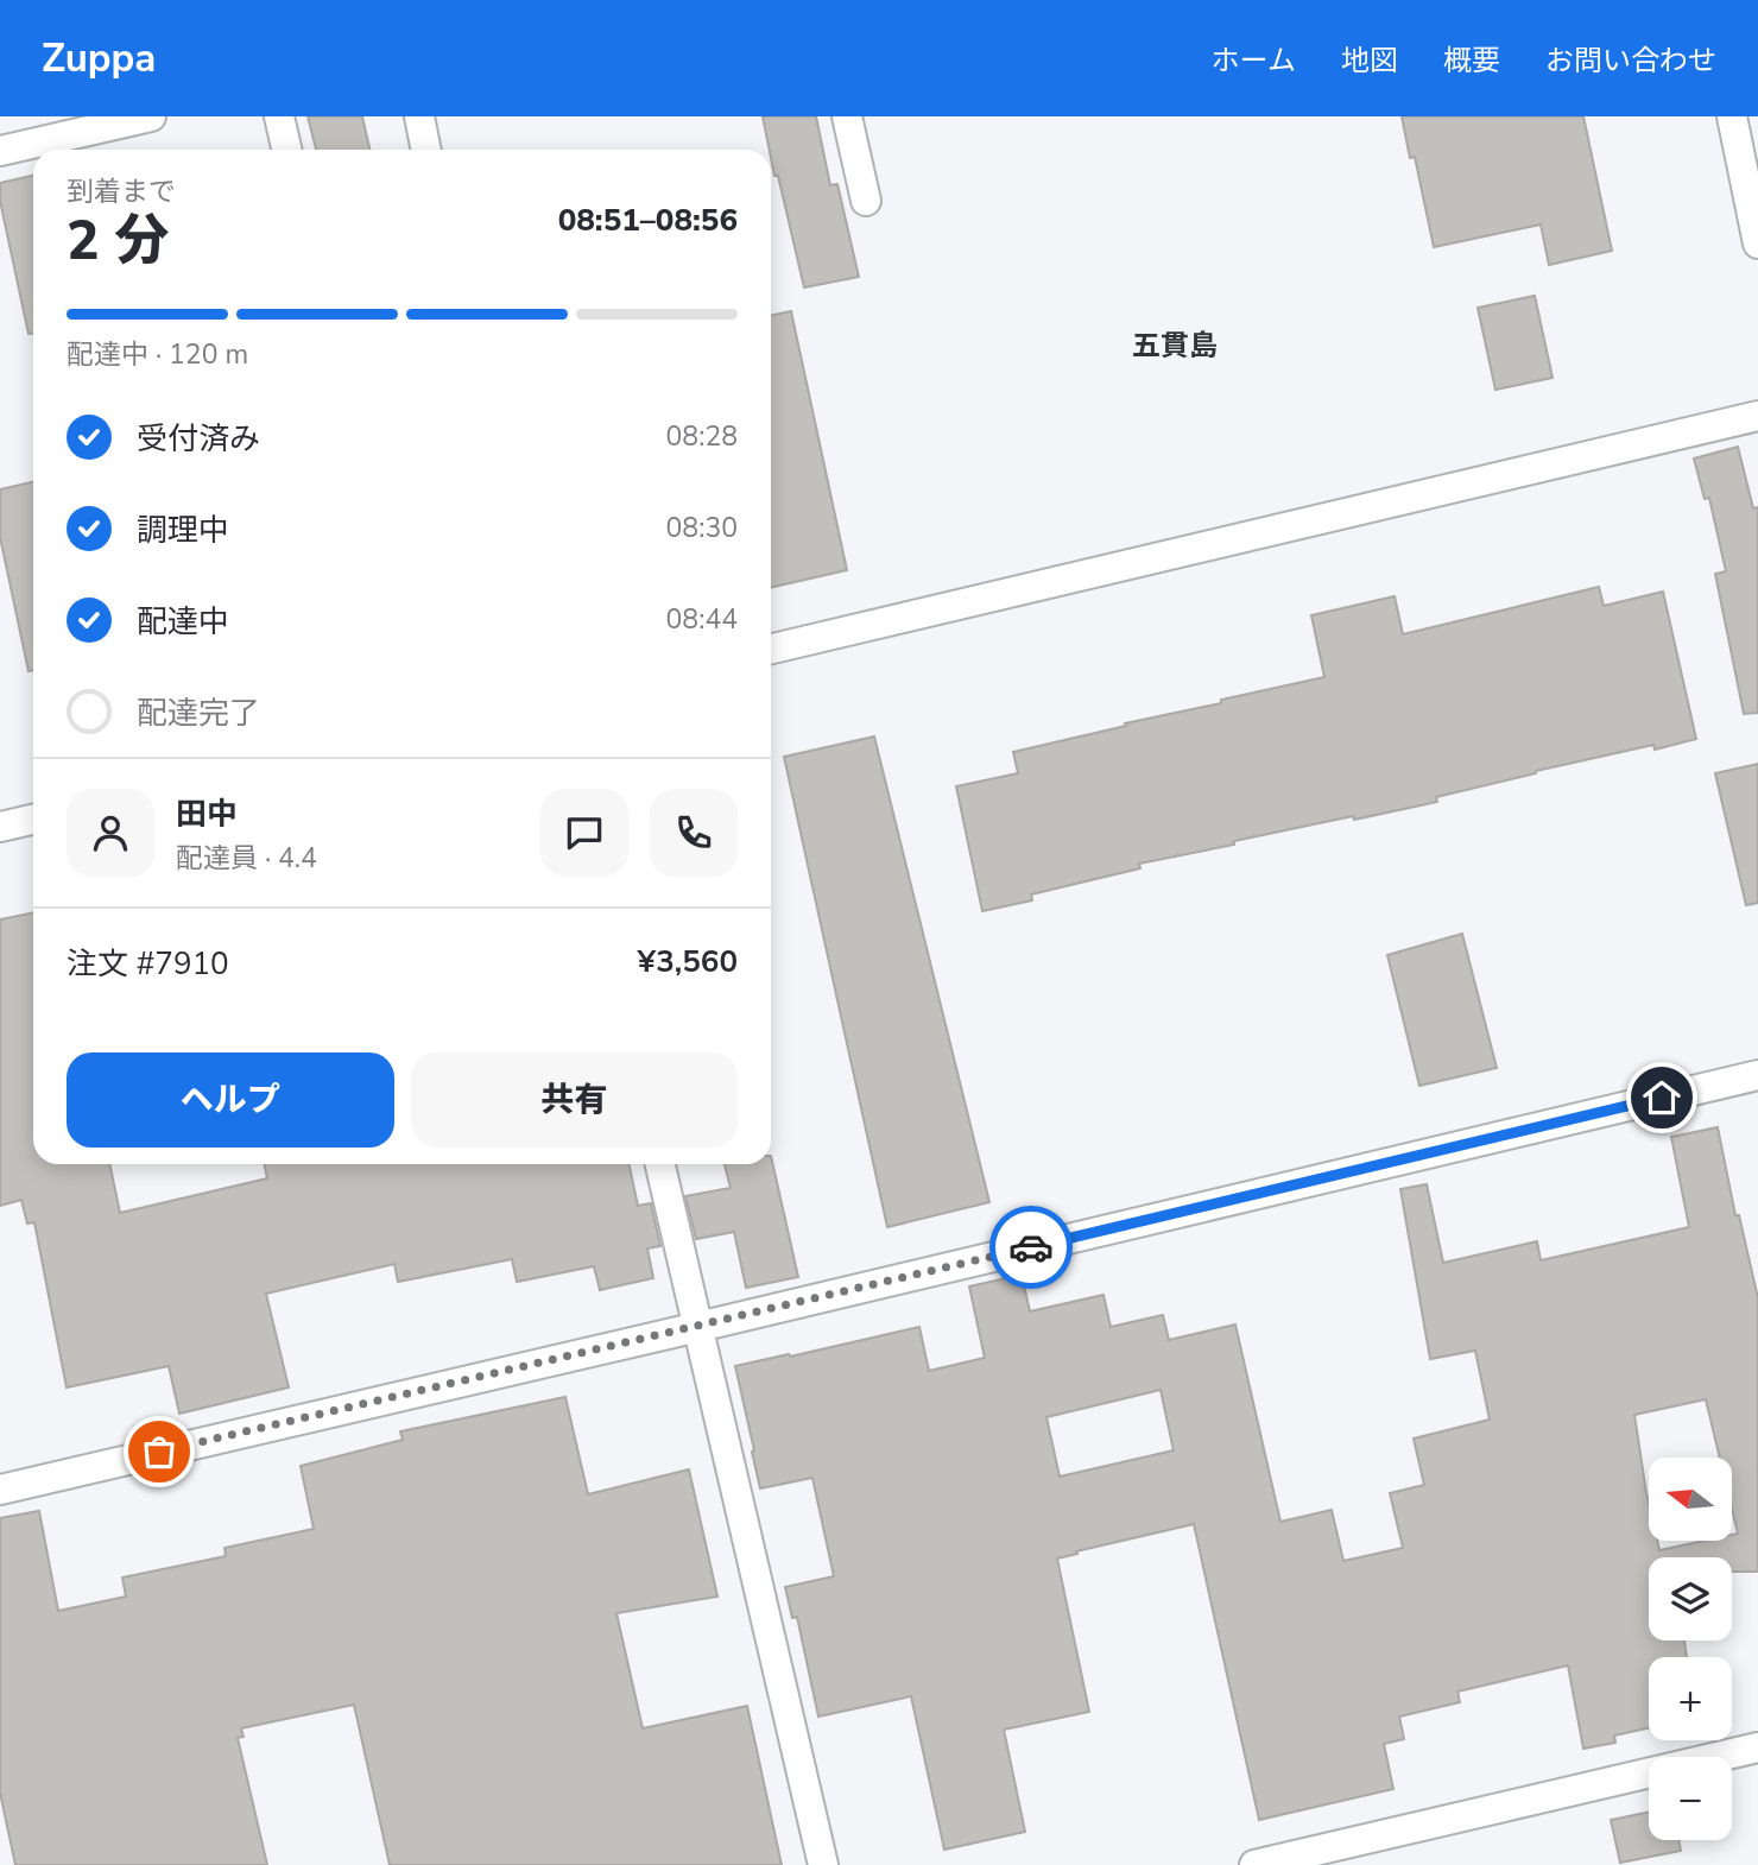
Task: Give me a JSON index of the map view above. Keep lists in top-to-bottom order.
{
  "districts": ["五貫島"],
  "north": "left",
  "page": {
    "header": "Zuppa",
    "nav": [
      "ホーム",
      "地図",
      "概要",
      "お問い合わせ"
    ],
    "heading": ["2 分", "到着まで", "08:51–08:56"],
    "panel": [
      "田中",
      "配達員 · 4.4",
      "注文 #7910",
      "¥3,560"
    ],
    "bar": "配達中 · 120 m",
    "list": [
      ["受付済み", "08:28"],
      ["調理中", "08:30"],
      ["配達中", "08:44"],
      "配達完了"
    ],
    "buttons": ["ヘルプ", "共有"],
    "map_buttons": ["+", "−"]
  }
}
